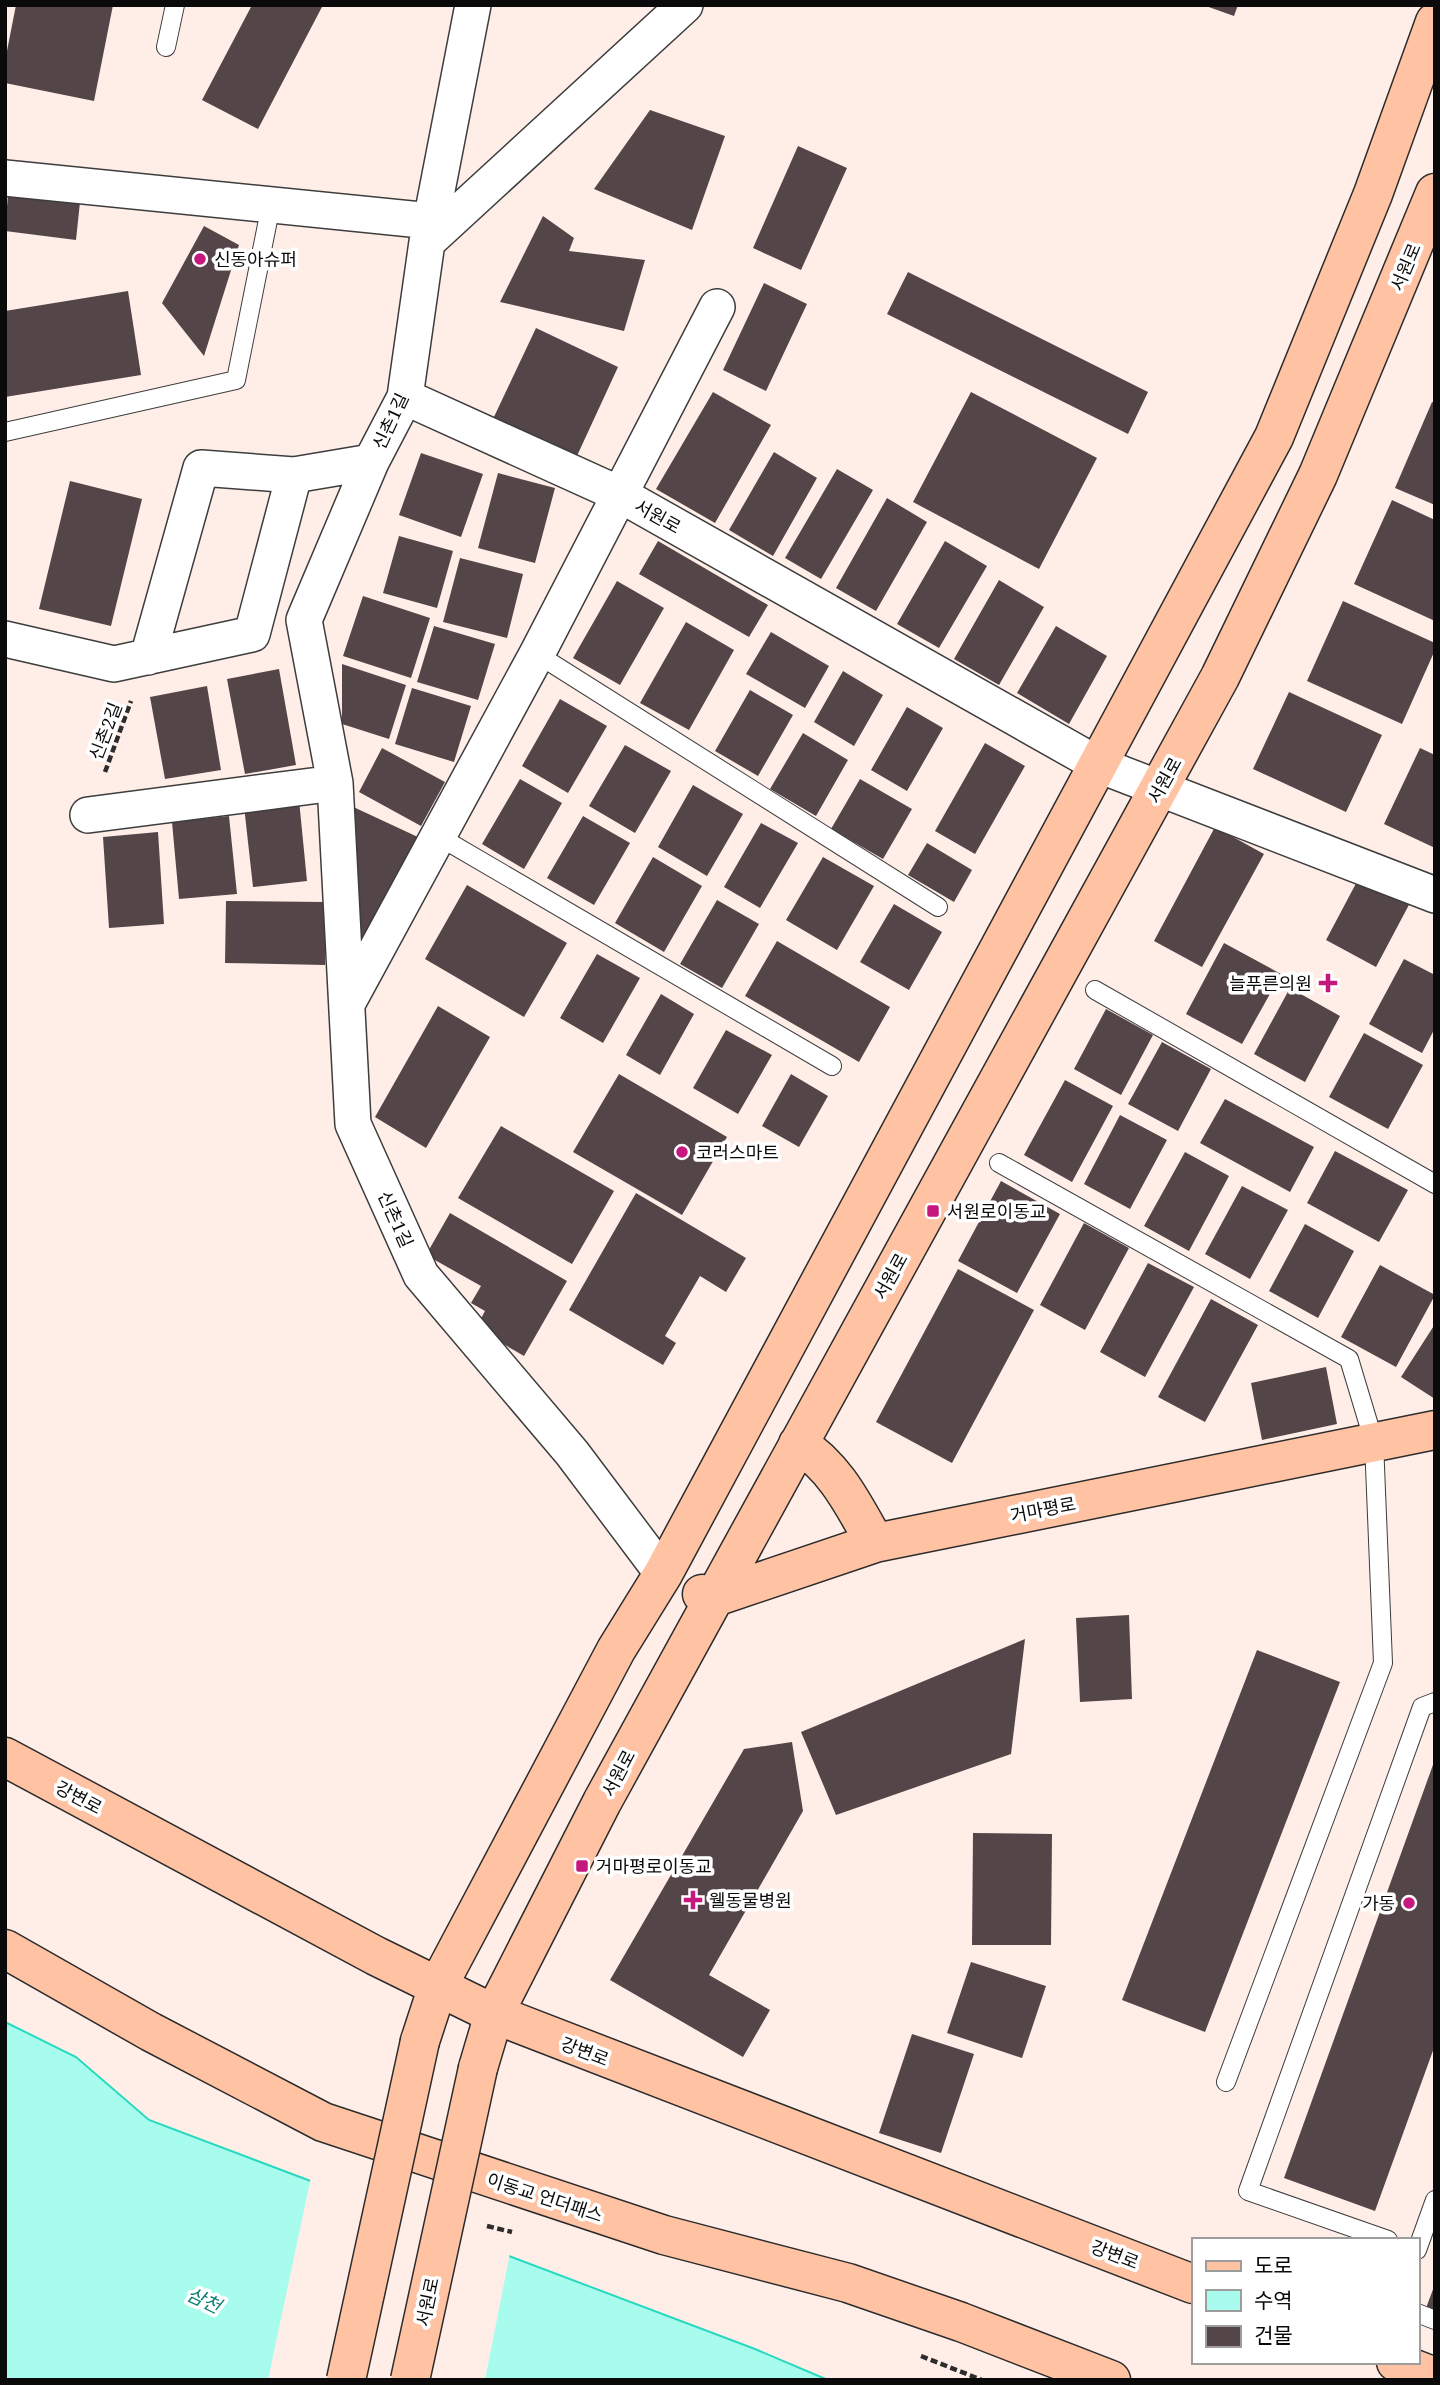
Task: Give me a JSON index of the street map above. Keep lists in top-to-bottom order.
{
  "streets": {
    "street": [
      "서원로",
      "신촌1길",
      "거마평로",
      "강변로",
      "이동교 언더패스"
    ],
    "path": ["신촌2길"]
  },
  "crossings": [
    ["서원로", "신촌1길"],
    ["서원로", "거마평로"],
    ["서원로", "강변로"]
  ],
  "water": ["삼천"],
  "places": {
    "other": ["신동아슈퍼", "코러스마트", "가동"],
    "health": ["늘푸른의원", "웰동물병원"],
    "transit": ["서원로이동교", "거마평로이동교"]
  },
  "legend": ["도로", "수역", "건물"]
}
